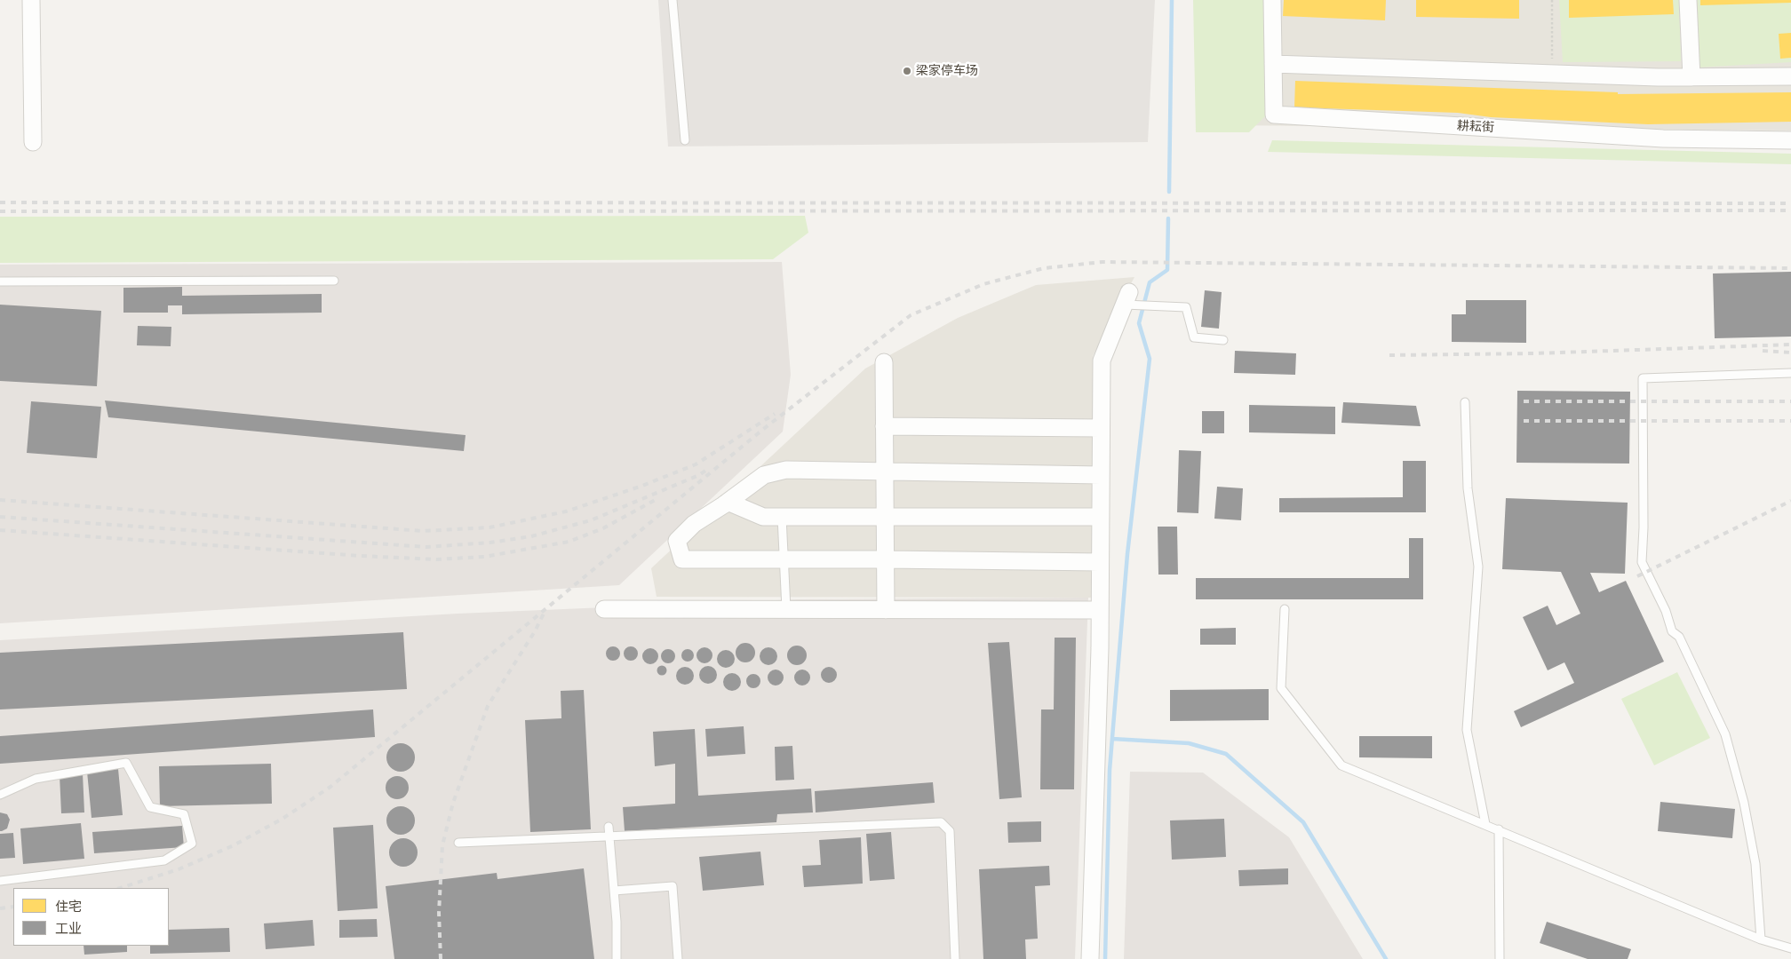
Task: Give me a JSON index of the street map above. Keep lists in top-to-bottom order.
{
  "streets": {
    "street": ["耕耘街"]
  },
  "places": ["梁家停车场"],
  "legend": ["住宅", "工业"]
}
